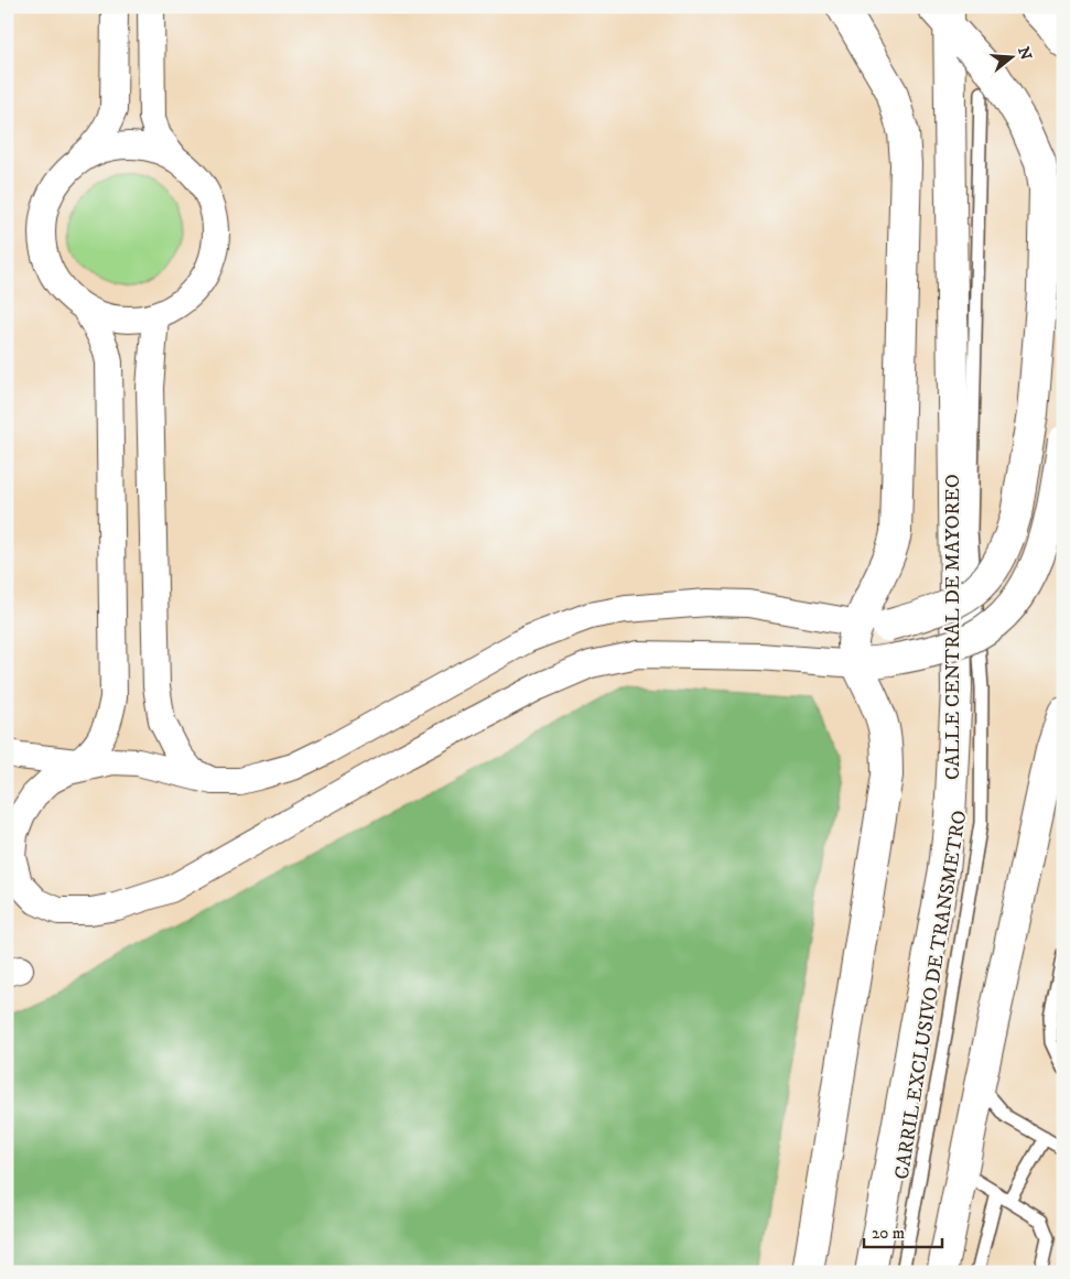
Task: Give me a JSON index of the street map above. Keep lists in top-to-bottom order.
{
  "streets": {
    "main road": ["CALLE CENTRAL DE MAYOREO"],
    "lane": ["CARRIL EXCLUSIVO DE TRANSMETRO"]
  },
  "scale_bar": "20 m",
  "north": "right"
}
